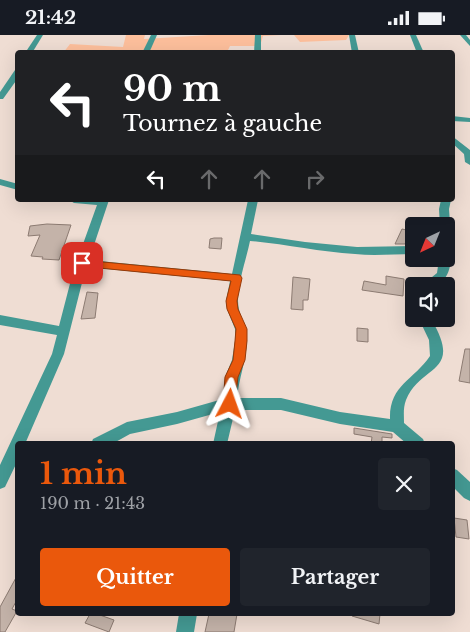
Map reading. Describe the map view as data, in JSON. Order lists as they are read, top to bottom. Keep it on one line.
{"north":"bottom left","page":{"status":"21:42","turn":["90 m","Tournez à gauche"],"heading":["1 min","190 m · 21:43"],"buttons":["Quitter","Partager"]}}
